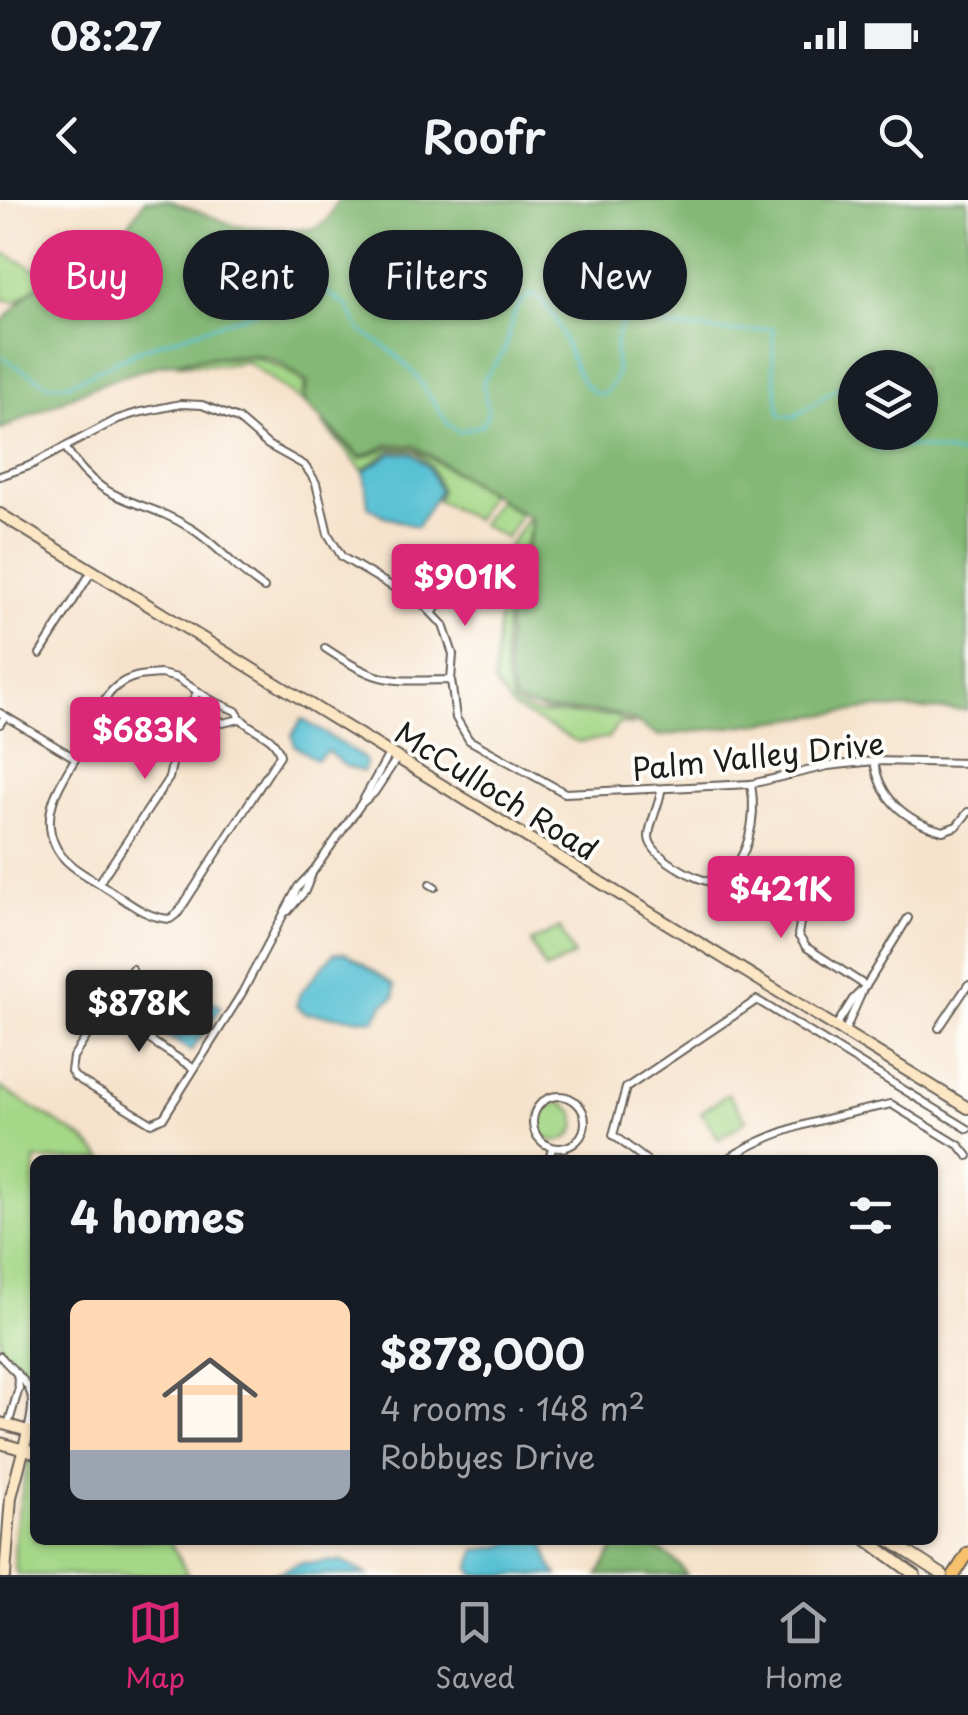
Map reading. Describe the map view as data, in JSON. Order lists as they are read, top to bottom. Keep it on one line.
{"streets":{"street":["Palm Valley Drive","McCulloch Road"]},"page":{"status":"08:27","header":"Roofr","chip":["Buy","Rent","Filters","New"],"price":["$901K","$683K","$421K","$878K"],"heading":"4 homes","list":[{"name":"$878,000","note":"4 rooms · 148 m² · Robbyes Drive"}],"tabs":["Map","Saved","Home"]}}
